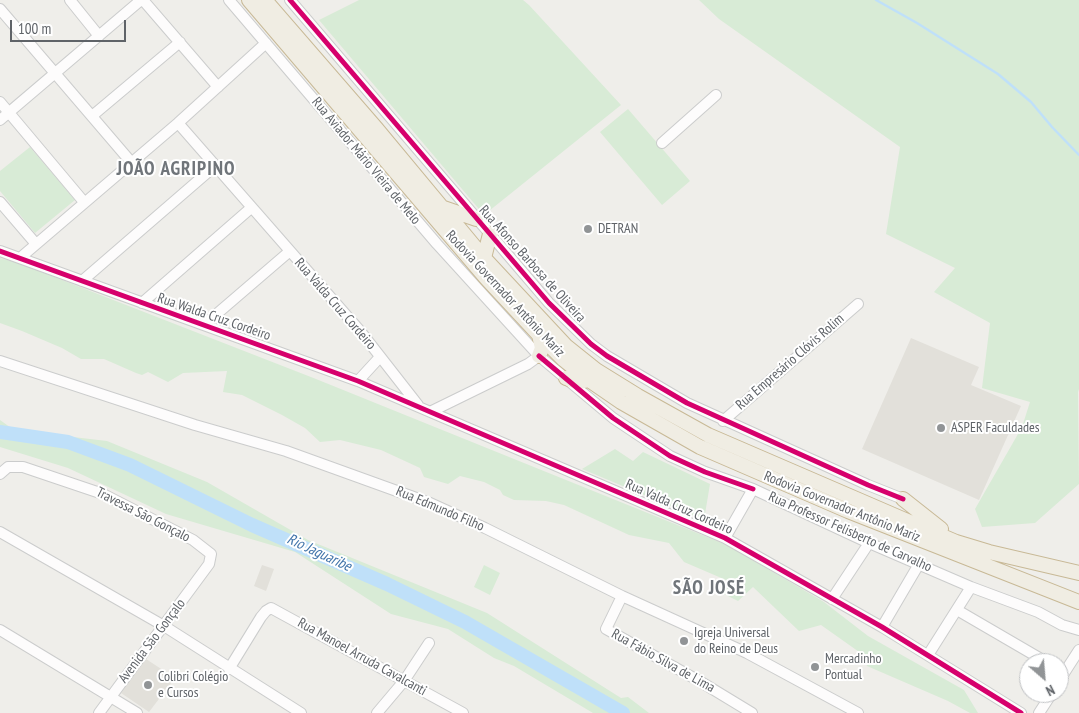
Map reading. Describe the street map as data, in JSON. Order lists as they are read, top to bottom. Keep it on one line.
{"streets":{"highway":["Rodovia Governador Antônio Mariz"],"street":["Rua Aviador Mário Vieira de Melo","Rua Afonso Barbosa de Oliveira","Rua Valda Cruz Cordeiro","Rua Walda Cruz Cordeiro","Rua Empresário Clóvis Rolim","Rua Edmundo Filho","Travessa São Gonçalo","Rua Professor Felisberto de Carvalho","Avenida São Gonçalo","Rua Manoel Arruda Cavalcanti","Rua Fábio Silva de Lima"]},"crossings":[["Rua Aviador Mário Vieira de Melo","Rua Professor Felisberto de Carvalho"],["Rua Afonso Barbosa de Oliveira","Rua Empresário Clóvis Rolim"],["Rua Valda Cruz Cordeiro","Rua Walda Cruz Cordeiro"],["Rua Valda Cruz Cordeiro","Rua Professor Felisberto de Carvalho"],["Rua Edmundo Filho","Rua Fábio Silva de Lima"],["Travessa São Gonçalo","Avenida São Gonçalo"]],"districts":["JOÃO AGRIPINO","SÃO JOSÉ"],"water":["Rio Jaguaribe"],"places":["DETRAN","ASPER Faculdades","Igreja Universal do Reino de Deus","Mercadinho Pontual","Colibri Colégio e Cursos"],"scale_bar":"100 m","north":"bottom right"}
